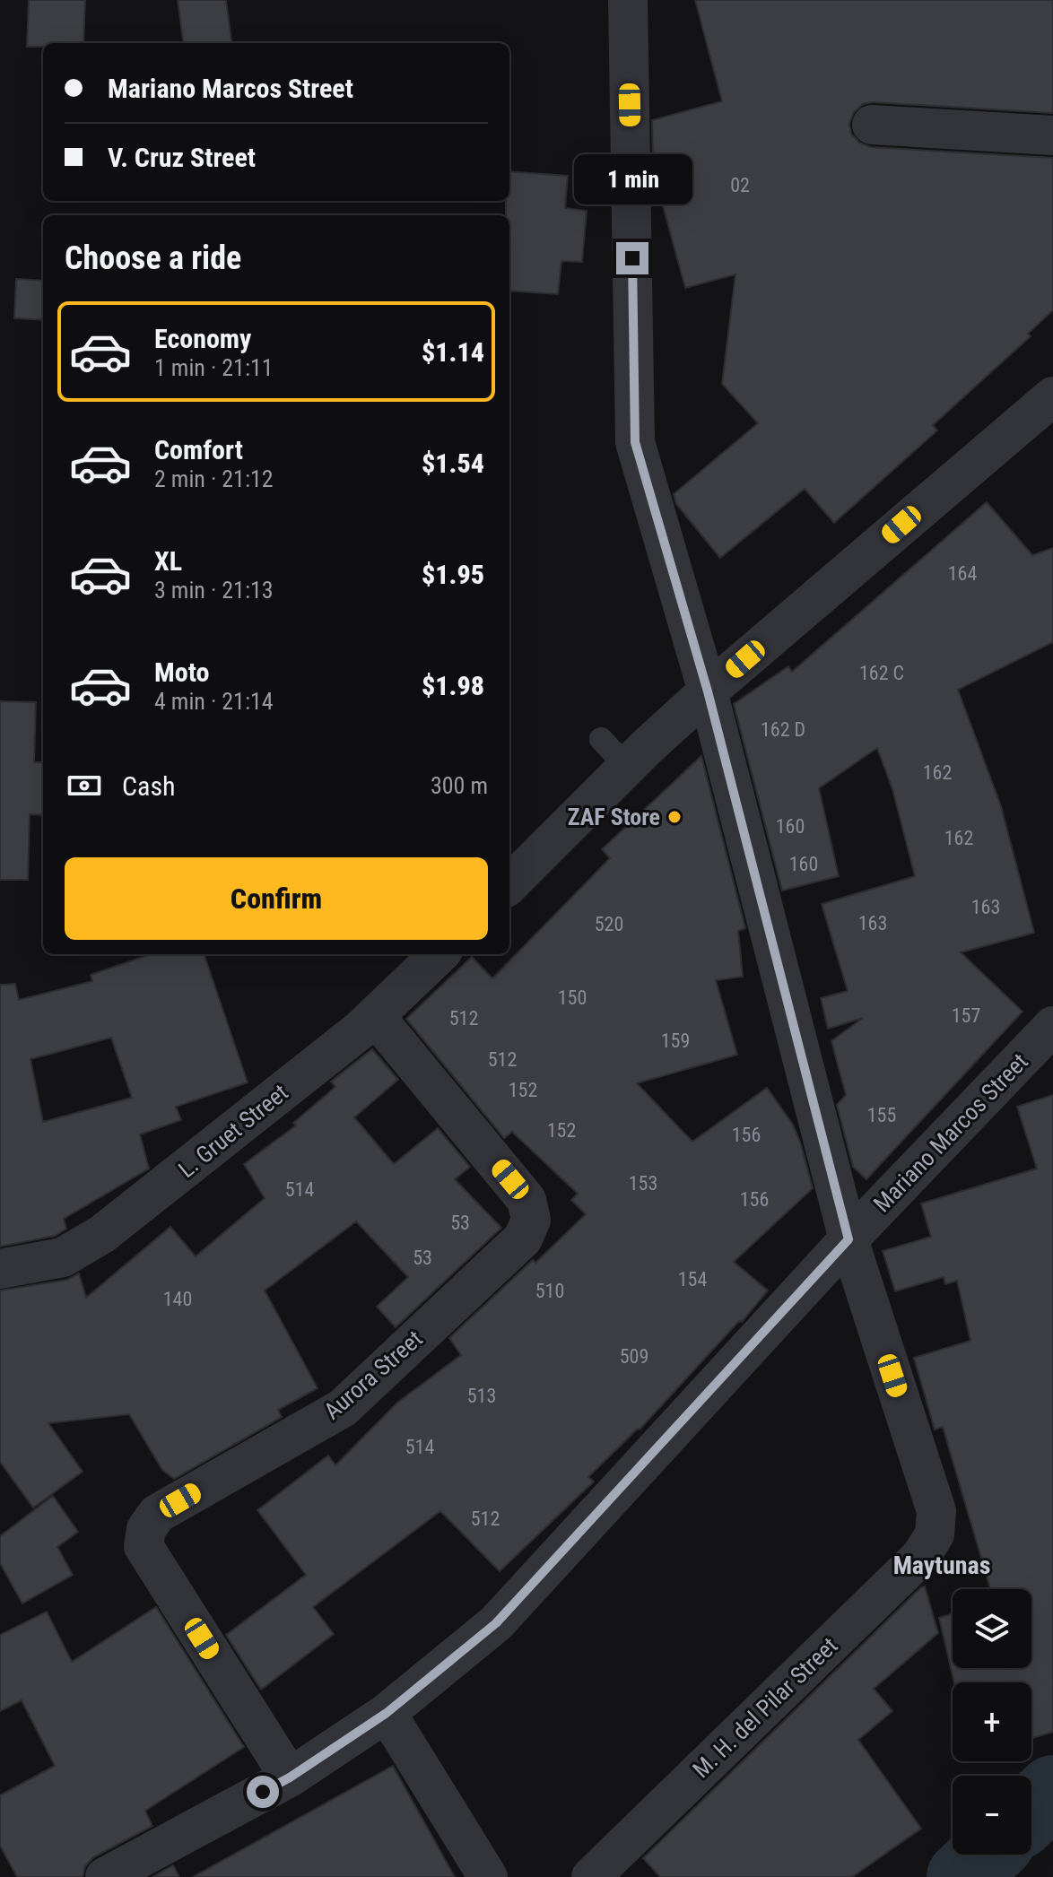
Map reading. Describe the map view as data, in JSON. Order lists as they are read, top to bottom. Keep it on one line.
{"streets":{"street":["L. Gruet Street","Mariano Marcos Street","Aurora Street","M. H. del Pilar Street"]},"crossings":[["L. Gruet Street","Aurora Street"],["Mariano Marcos Street","Aurora Street"],["Mariano Marcos Street","M. H. del Pilar Street"]],"districts":["Maytunas"],"places":["ZAF Store"],"house_numbers":["02","164","162 C","162 D","162","160","162","160","163","163","520","150","157","512","159","512","152","155","152","156","153","514","156","53","53","154","510","140","509","513","514","512"],"page":{"banner":["Mariano Marcos Street","V. Cruz Street"],"bubble":"1 min","heading":"Choose a ride","list":[{"name":"Economy","note":"1 min · 21:11","value":"$1.14"},{"name":"Comfort","note":"2 min · 21:12","value":"$1.54"},{"name":"XL","note":"3 min · 21:13","value":"$1.95"},{"name":"Moto","note":"4 min · 21:14","value":"$1.98"}],"pay":["Cash","300 m"],"buttons":"Confirm","map_buttons":["+","−"]}}
